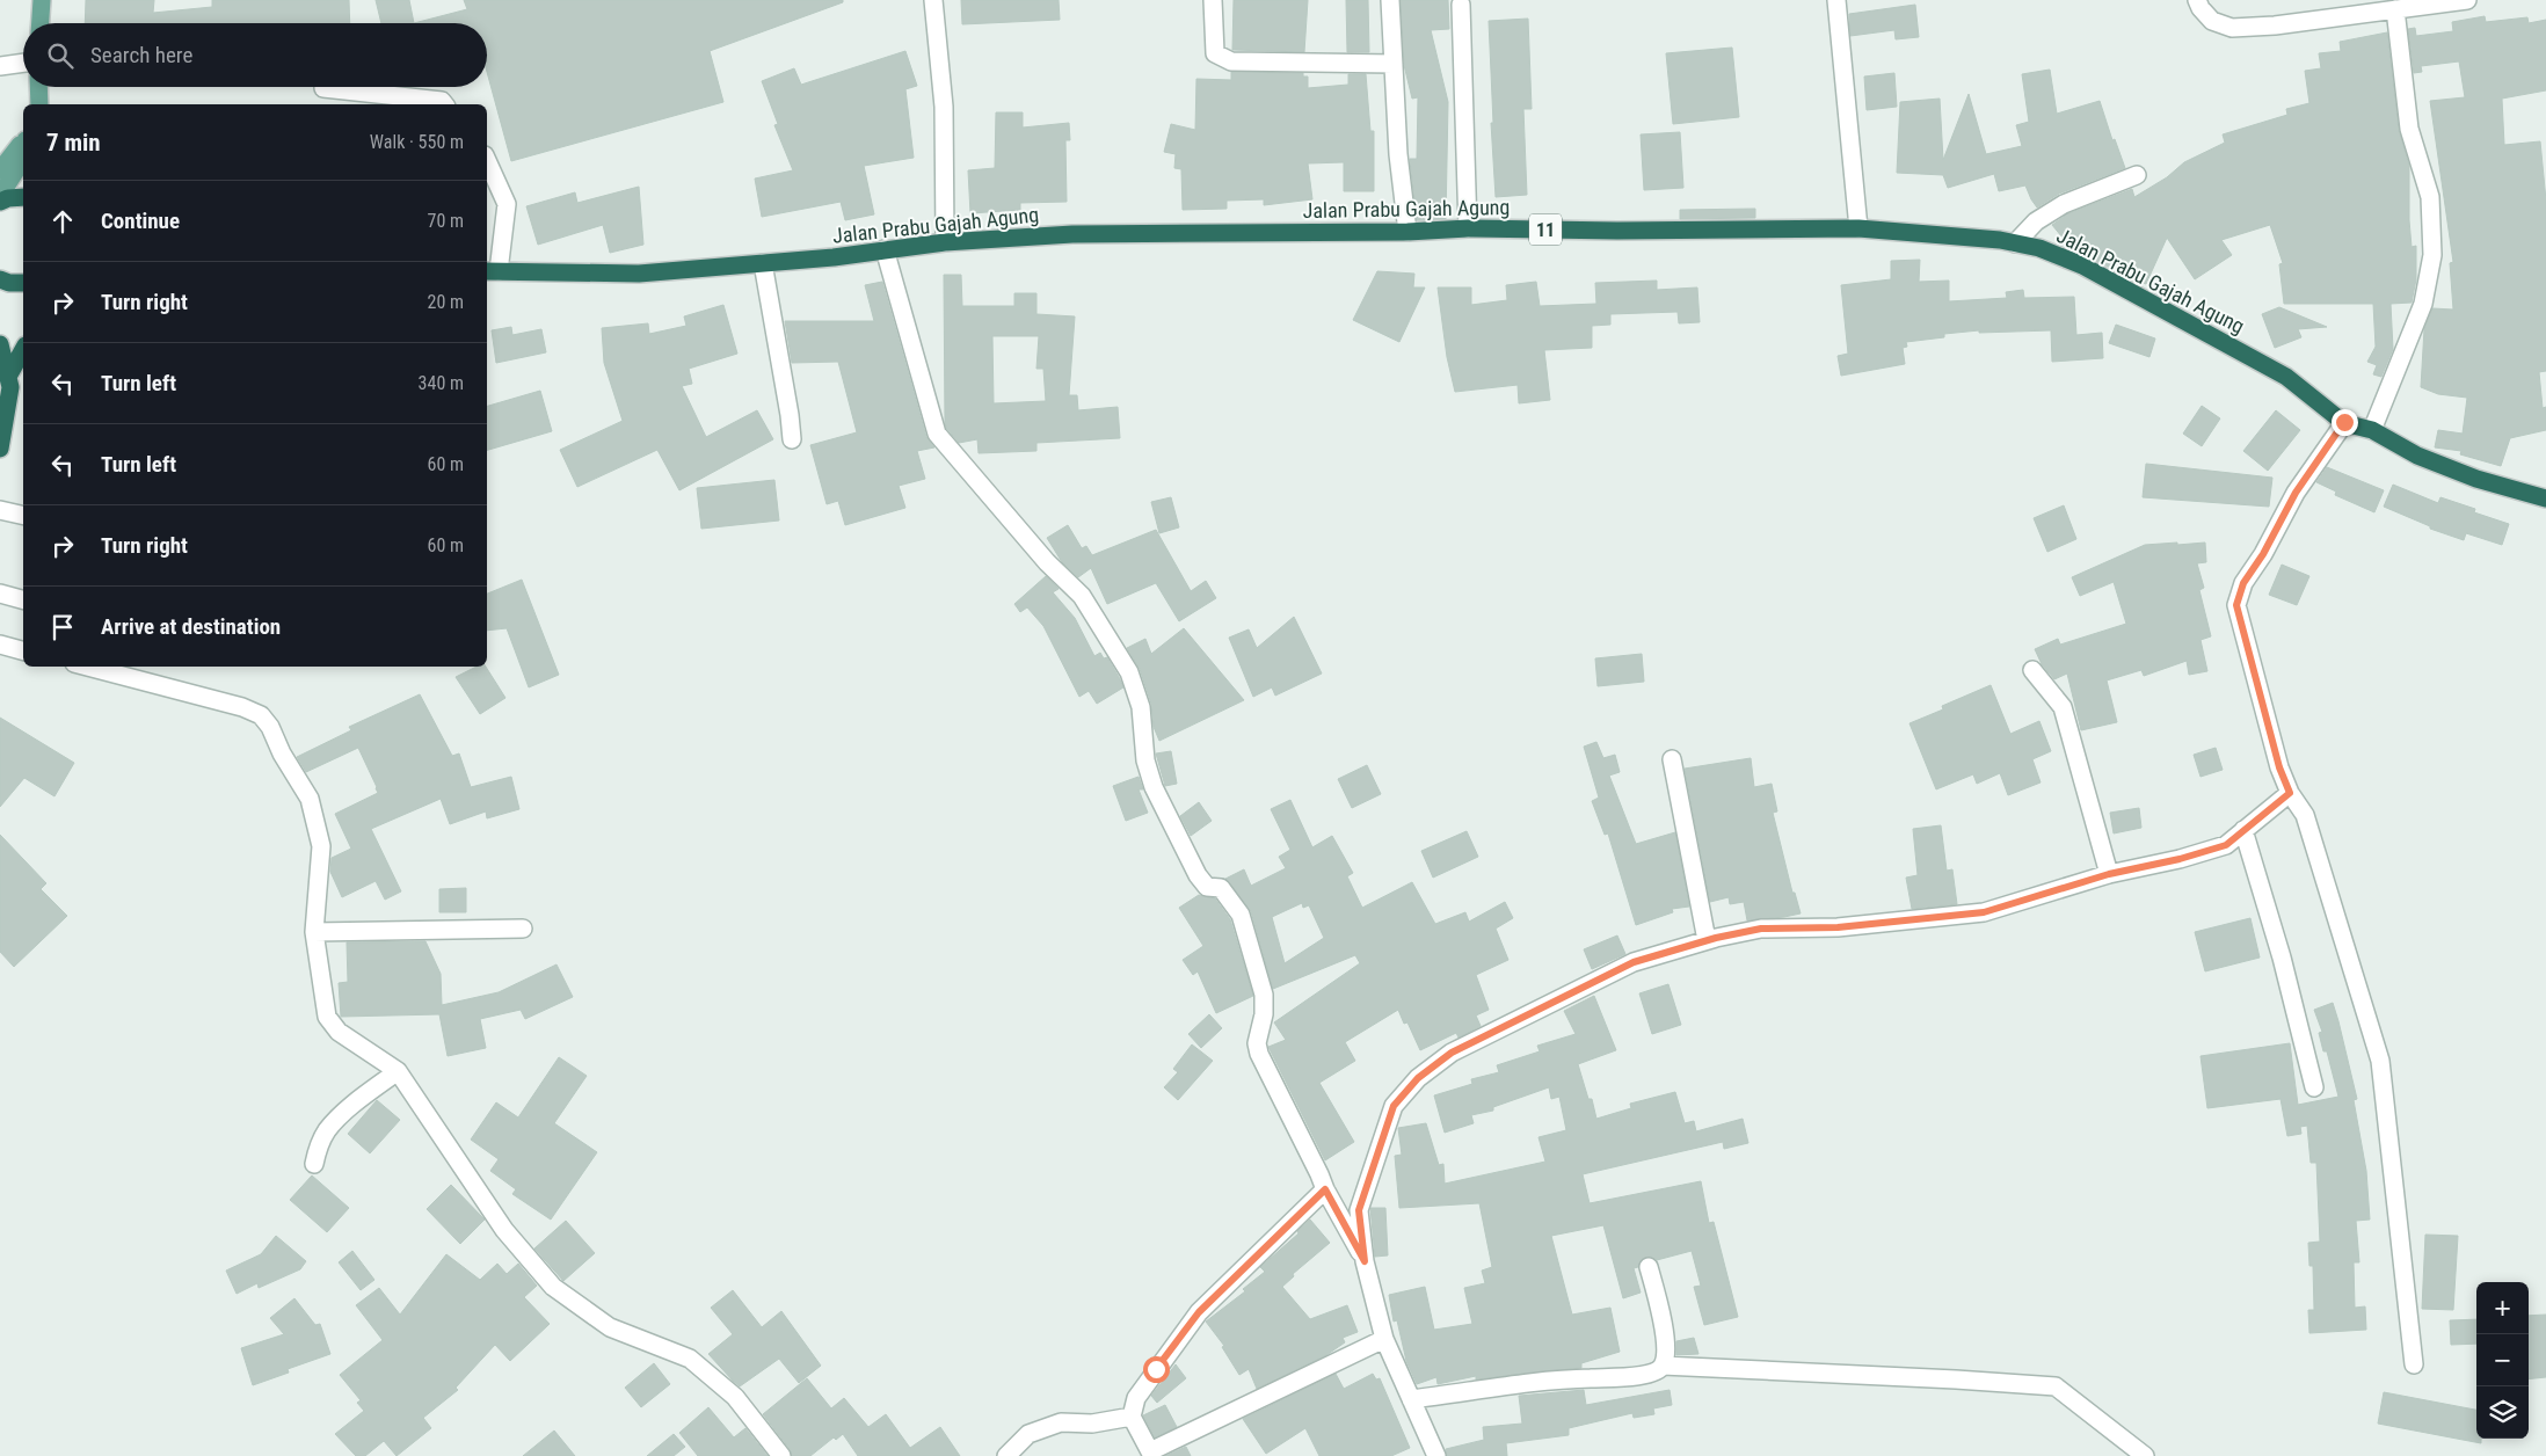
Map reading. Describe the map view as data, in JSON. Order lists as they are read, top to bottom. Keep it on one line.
{"streets":{"highway":["Jalan Prabu Gajah Agung","11"]},"page":{"search":"Search here","heading":["7 min","Walk · 550 m"],"list":[["Continue","70 m"],["Turn right","20 m"],["Turn left","340 m"],["Turn left","60 m"],["Turn right","60 m"],"Arrive at destination"],"map_buttons":["+","−"]}}
